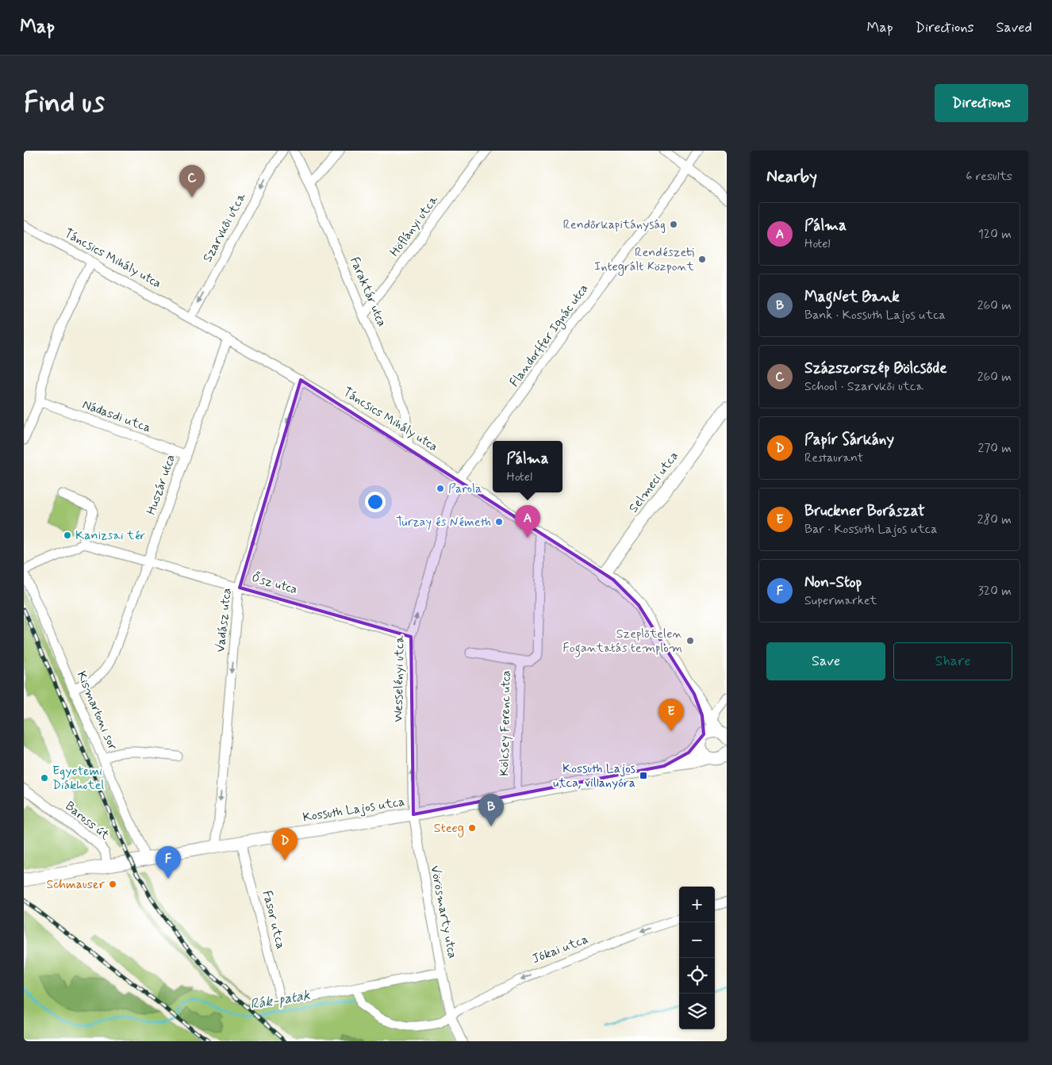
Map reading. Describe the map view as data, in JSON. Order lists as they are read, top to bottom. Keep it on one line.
{"streets":{"street":["Höflányi utca","Szarvkői utca","Táncsics Mihály utca","Faraktár utca","Flandorffer Ignác utca","Nádasdi utca","Selmeci utca","Huszár utca","Ősz utca","Vadász utca","Wesselényi utca","Kismartoni sor","Kölcsey Ferenc utca","Kossuth Lajos utca","Baross út","Vörösmarty utca","Fasor utca","Jókai utca"]},"crossings":[["Höflányi utca","Faraktár utca"],["Szarvkői utca","Táncsics Mihály utca"],["Táncsics Mihály utca","Faraktár utca"],["Táncsics Mihály utca","Flandorffer Ignác utca"],["Táncsics Mihály utca","Selmeci utca"],["Táncsics Mihály utca","Huszár utca"],["Táncsics Mihály utca","Vadász utca"],["Táncsics Mihály utca","Wesselényi utca"],["Táncsics Mihály utca","Kölcsey Ferenc utca"],["Táncsics Mihály utca","Kossuth Lajos utca"],["Flandorffer Ignác utca","Wesselényi utca"],["Nádasdi utca","Huszár utca"],["Huszár utca","Ősz utca"],["Huszár utca","Kismartoni sor"],["Ősz utca","Vadász utca"],["Ősz utca","Wesselényi utca"],["Vadász utca","Kossuth Lajos utca"],["Wesselényi utca","Kossuth Lajos utca"],["Wesselényi utca","Vörösmarty utca"],["Kismartoni sor","Kossuth Lajos utca"],["Kossuth Lajos utca","Baross út"],["Kossuth Lajos utca","Vörösmarty utca"],["Kossuth Lajos utca","Fasor utca"],["Vörösmarty utca","Jókai utca"],["Fasor utca","Jókai utca"]],"one_way":["Szarvkői utca","Vadász utca","Wesselényi utca","Jókai utca"],"water":["Rák-patak"],"places":{"other":["Rendőrkapitányság","Rendészeti Integrált Központ","Parola","Turzay és Németh","Kanizsai tér","Szeplőtelen Fogantatás templom","Egyetemi Diákhotel","Steeg","Schmauser"],"transit":["Kossuth Lajos utca, villanyóra"]},"page":{"header":"Map","nav":["Map","Directions","Saved"],"buttons":["Directions",["Save","Share"]],"title":"Find us","heading":["Nearby","6 results"],"pins":["C","A","E","B","D","F"],"list":[{"mark":"A","name":"Pálma","note":"Hotel","value":"120 m"},{"mark":"B","name":"MagNet Bank","note":"Bank · Kossuth Lajos utca","value":"260 m"},{"mark":"C","name":"Százszorszép Bölcsőde","note":"School · Szarvkői utca","value":"260 m"},{"mark":"D","name":"Papír Sárkány","note":"Restaurant","value":"270 m"},{"mark":"E","name":"Bruckner Borászat","note":"Bar · Kossuth Lajos utca","value":"280 m"},{"mark":"F","name":"Non-Stop","note":"Supermarket","value":"320 m"}],"popup":["Pálma","Hotel"],"map_buttons":["+","−"]}}
